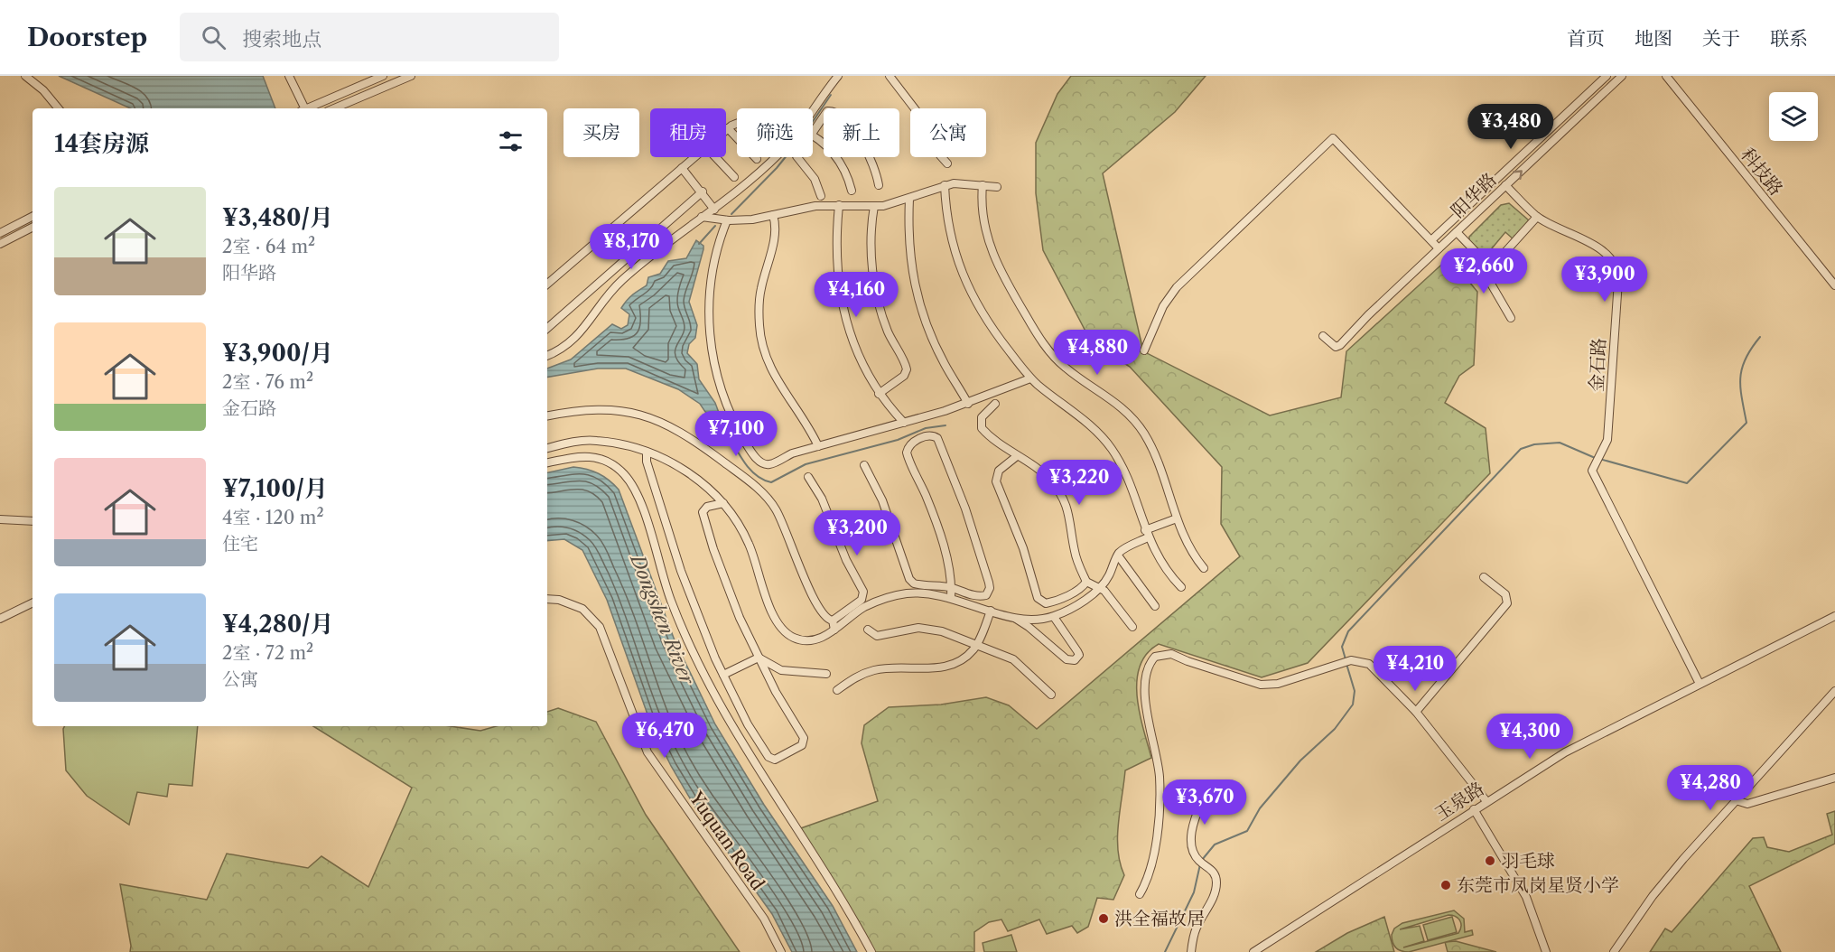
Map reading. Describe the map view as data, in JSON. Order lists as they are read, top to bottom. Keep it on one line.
{"streets":{"street":["科技路","阳华路","金石路","玉泉路","Yuquan Road"]},"crossings":[["阳华路","金石路"],["金石路","玉泉路"]],"water":["Dongshen River"],"places":["羽毛球","东莞市凤岗星贤小学","洪全福故居"],"page":{"header":"Doorstep","search":"搜索地点","nav":["首页","地图","关于","联系"],"price":["¥3,480","¥8,170","¥2,660","¥3,900","¥4,160","¥4,880","¥7,100","¥3,220","¥3,200","¥4,210","¥6,470","¥4,300","¥4,280","¥3,670"],"chip":["买房","租房","筛选","新上","公寓"],"heading":"14套房源","list":[{"name":"¥3,480/月","note":"2室 · 64 m² · 阳华路"},{"name":"¥3,900/月","note":"2室 · 76 m² · 金石路"},{"name":"¥7,100/月","note":"4室 · 120 m² · 住宅"},{"name":"¥4,280/月","note":"2室 · 72 m² · 公寓"}]}}
